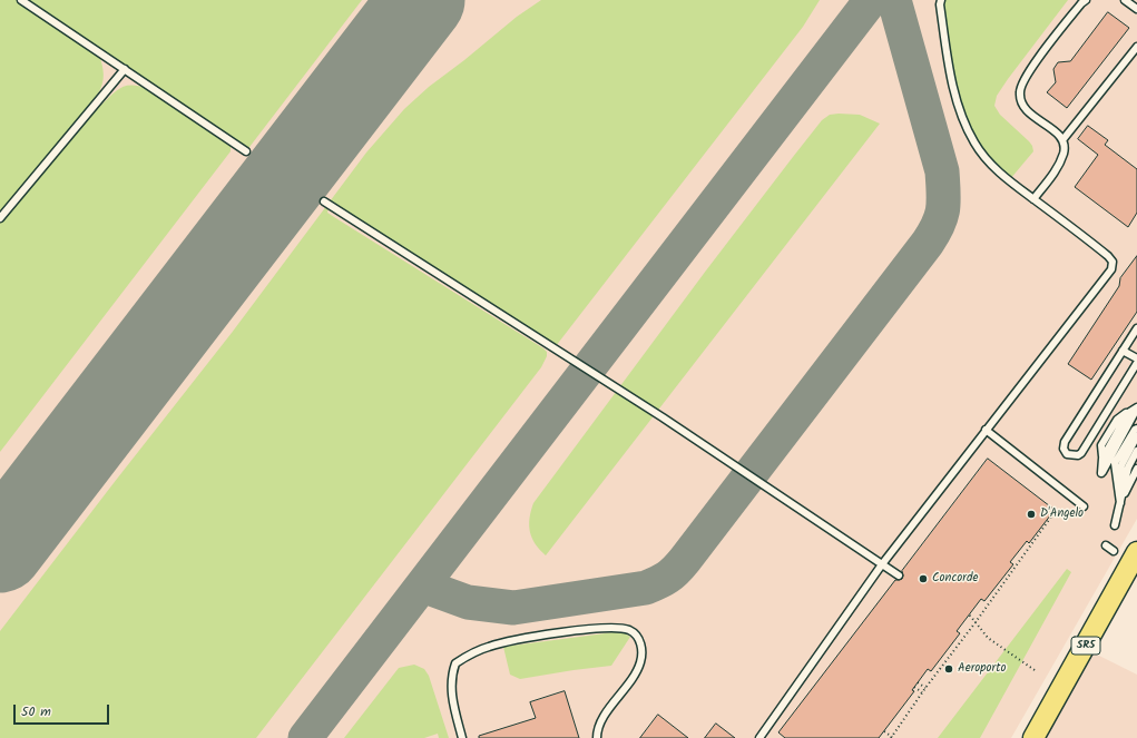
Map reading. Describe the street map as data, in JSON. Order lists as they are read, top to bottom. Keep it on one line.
{"streets":{"main road":["SR5"]},"places":["D'Angelo","Concorde","Aeroporto"],"scale_bar":"50 m"}
